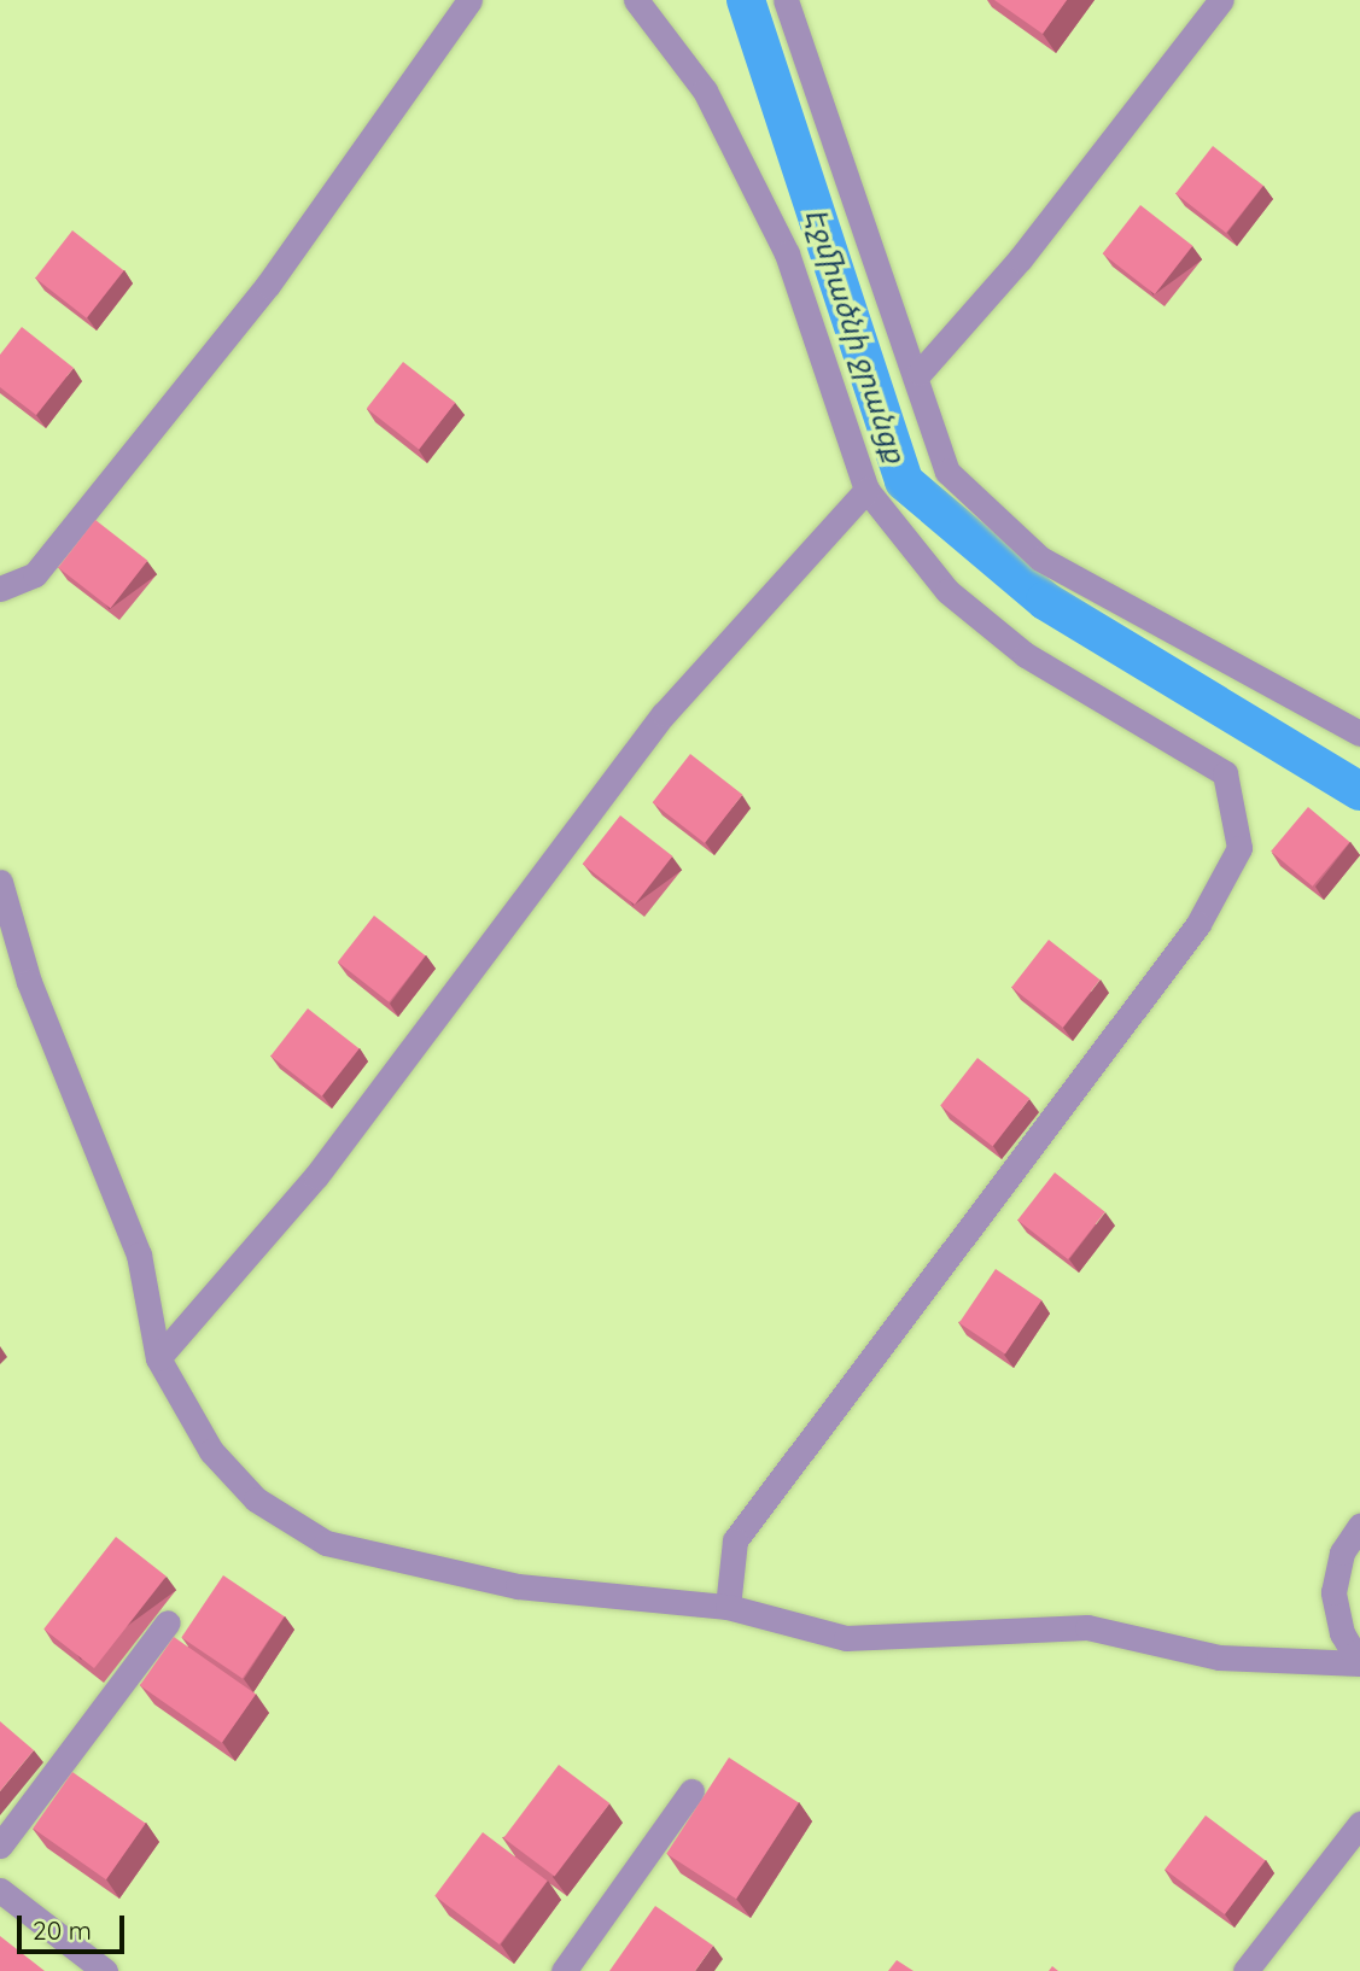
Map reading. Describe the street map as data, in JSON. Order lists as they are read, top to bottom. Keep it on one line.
{"water":["Էջմիածնի ջրանցք"],"scale_bar":"20 m"}
